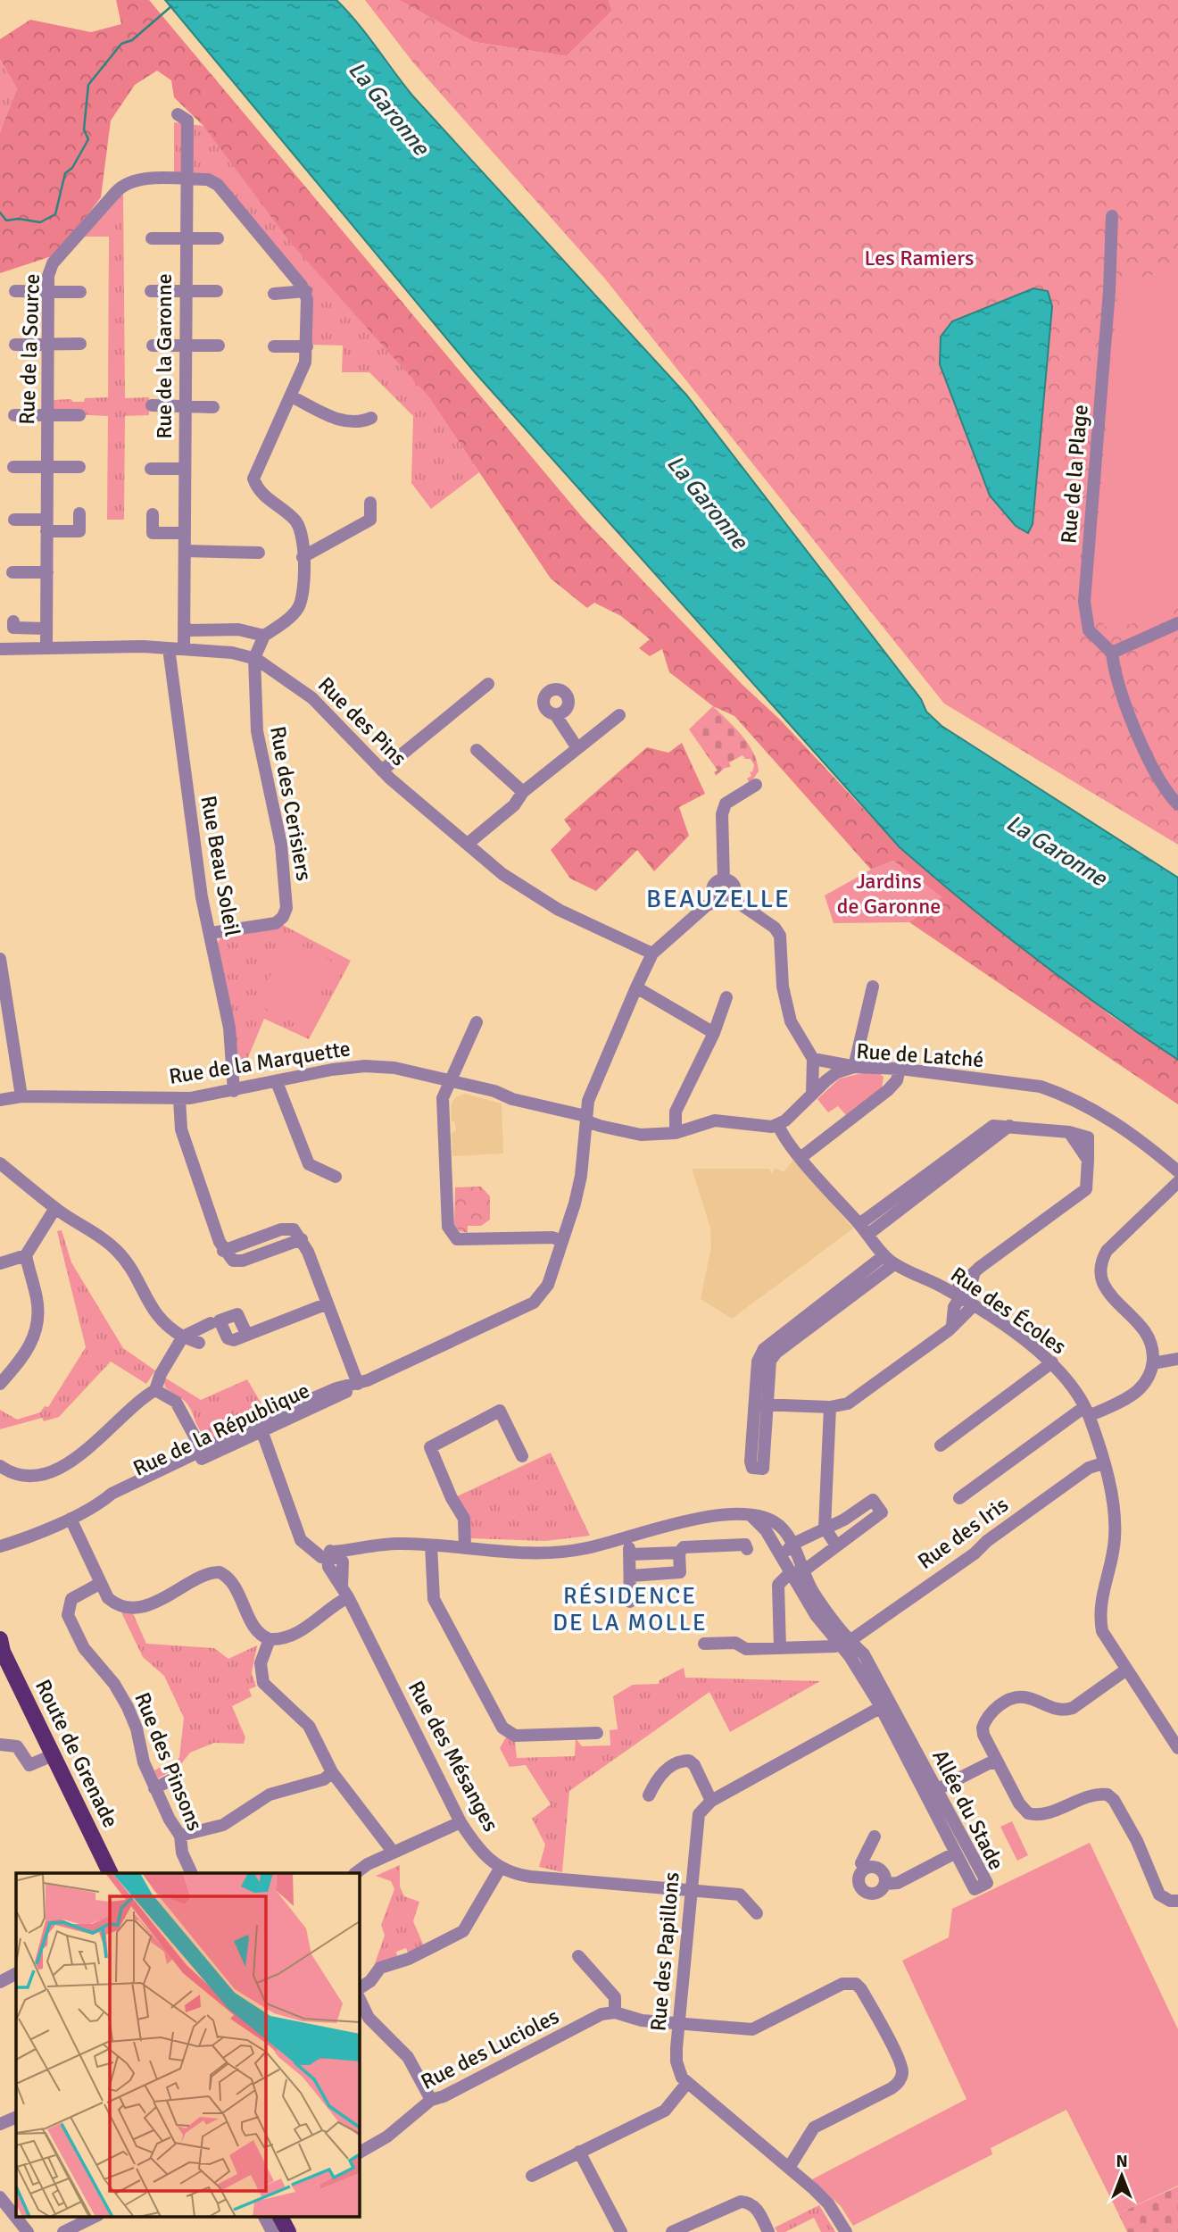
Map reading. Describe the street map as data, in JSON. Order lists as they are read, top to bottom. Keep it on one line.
{"streets":{"main road":["Route de Grenade"],"street":["Rue de la Source","Rue de la Garonne","Rue de la Plage","Rue des Pins","Rue des Cerisiers","Rue Beau Soleil","Rue de Latché","Rue de la Marquette","Rue des Écoles","Rue de la République","Rue des Iris","Rue des Mésanges","Rue des Pinsons","Allée du Stade","Rue des Papillons","Rue des Lucioles"]},"crossings":[["Rue de la Source","Rue de la Garonne"],["Rue de la Source","Rue des Pins"],["Rue de la Garonne","Rue des Pins"],["Rue des Pins","Rue des Cerisiers"],["Rue des Pins","Rue Beau Soleil"],["Rue des Pins","Rue de la République"],["Rue des Cerisiers","Rue Beau Soleil"],["Rue Beau Soleil","Rue de la Marquette"],["Rue de Latché","Rue des Écoles"],["Rue de la Marquette","Rue de la République"],["Rue des Écoles","Rue des Iris"],["Rue de la République","Rue des Mésanges"],["Rue des Iris","Allée du Stade"]],"districts":["BEAUZELLE","RÉSIDENCE DE LA MOLLE"],"water":["La Garonne"],"parks":["Les Ramiers","Jardins de Garonne"],"north":"top"}
